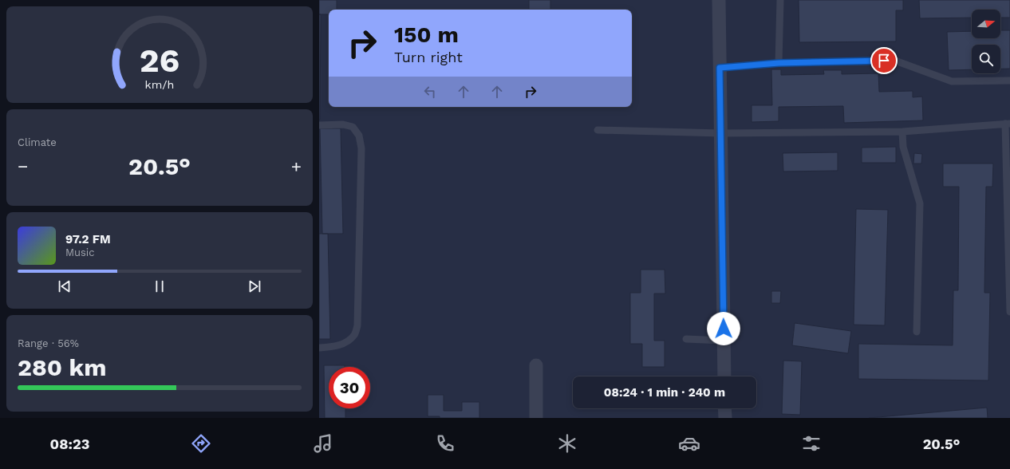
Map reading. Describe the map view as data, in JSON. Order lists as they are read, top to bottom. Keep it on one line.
{"north":"right","page":{"turn":["150 m","Turn right"],"tile":["Climate",["Range · 56%","280 km"]],"heat":["−","20.5°","+"],"song":["97.2 FM","Music"],"limit":"30","trip":"08:24 · 1 min · 240 m","tabs":["08:23","20.5°"],"gauge":["26","km/h"]}}
